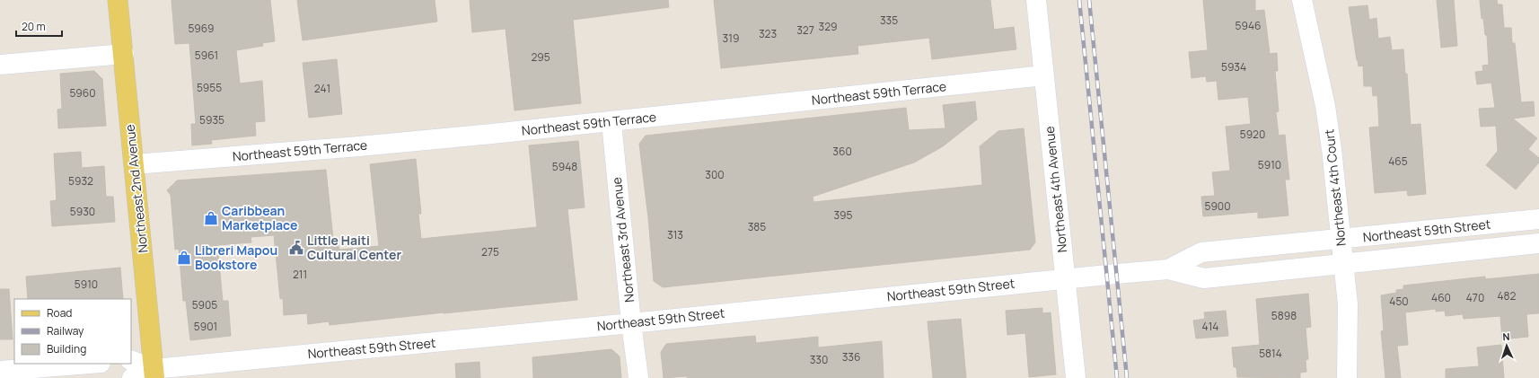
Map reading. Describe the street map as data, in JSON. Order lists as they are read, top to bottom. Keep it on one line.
{"streets":{"main road":["Northeast 2nd Avenue"],"street":["Northeast 59th Terrace","Northeast 4th Court","Northeast 4th Avenue","Northeast 59th Street","Northeast 3rd Avenue"]},"crossings":[["Northeast 59th Terrace","Northeast 2nd Avenue"],["Northeast 59th Terrace","Northeast 4th Avenue"],["Northeast 59th Terrace","Northeast 3rd Avenue"],["Northeast 4th Court","Northeast 59th Street"],["Northeast 2nd Avenue","Northeast 59th Street"],["Northeast 4th Avenue","Northeast 59th Street"],["Northeast 59th Street","Northeast 3rd Avenue"]],"places":{"shop":["Caribbean Marketplace","Libreri Mapou Bookstore"],"public building":["Little Haiti Cultural Center"]},"house_numbers":["335","5946","329","5969","327","323","319","5961","295","5934","5955","241","5960","5935","5920","360","465","5910","5948","300","5932","5900","5930","395","385","313","275","211","5910","482","460","470","450","5905","5898","5901","414","5814","336","330"],"legend":["Road","Railway","Building"],"scale_bar":"20 m","north":"top"}
